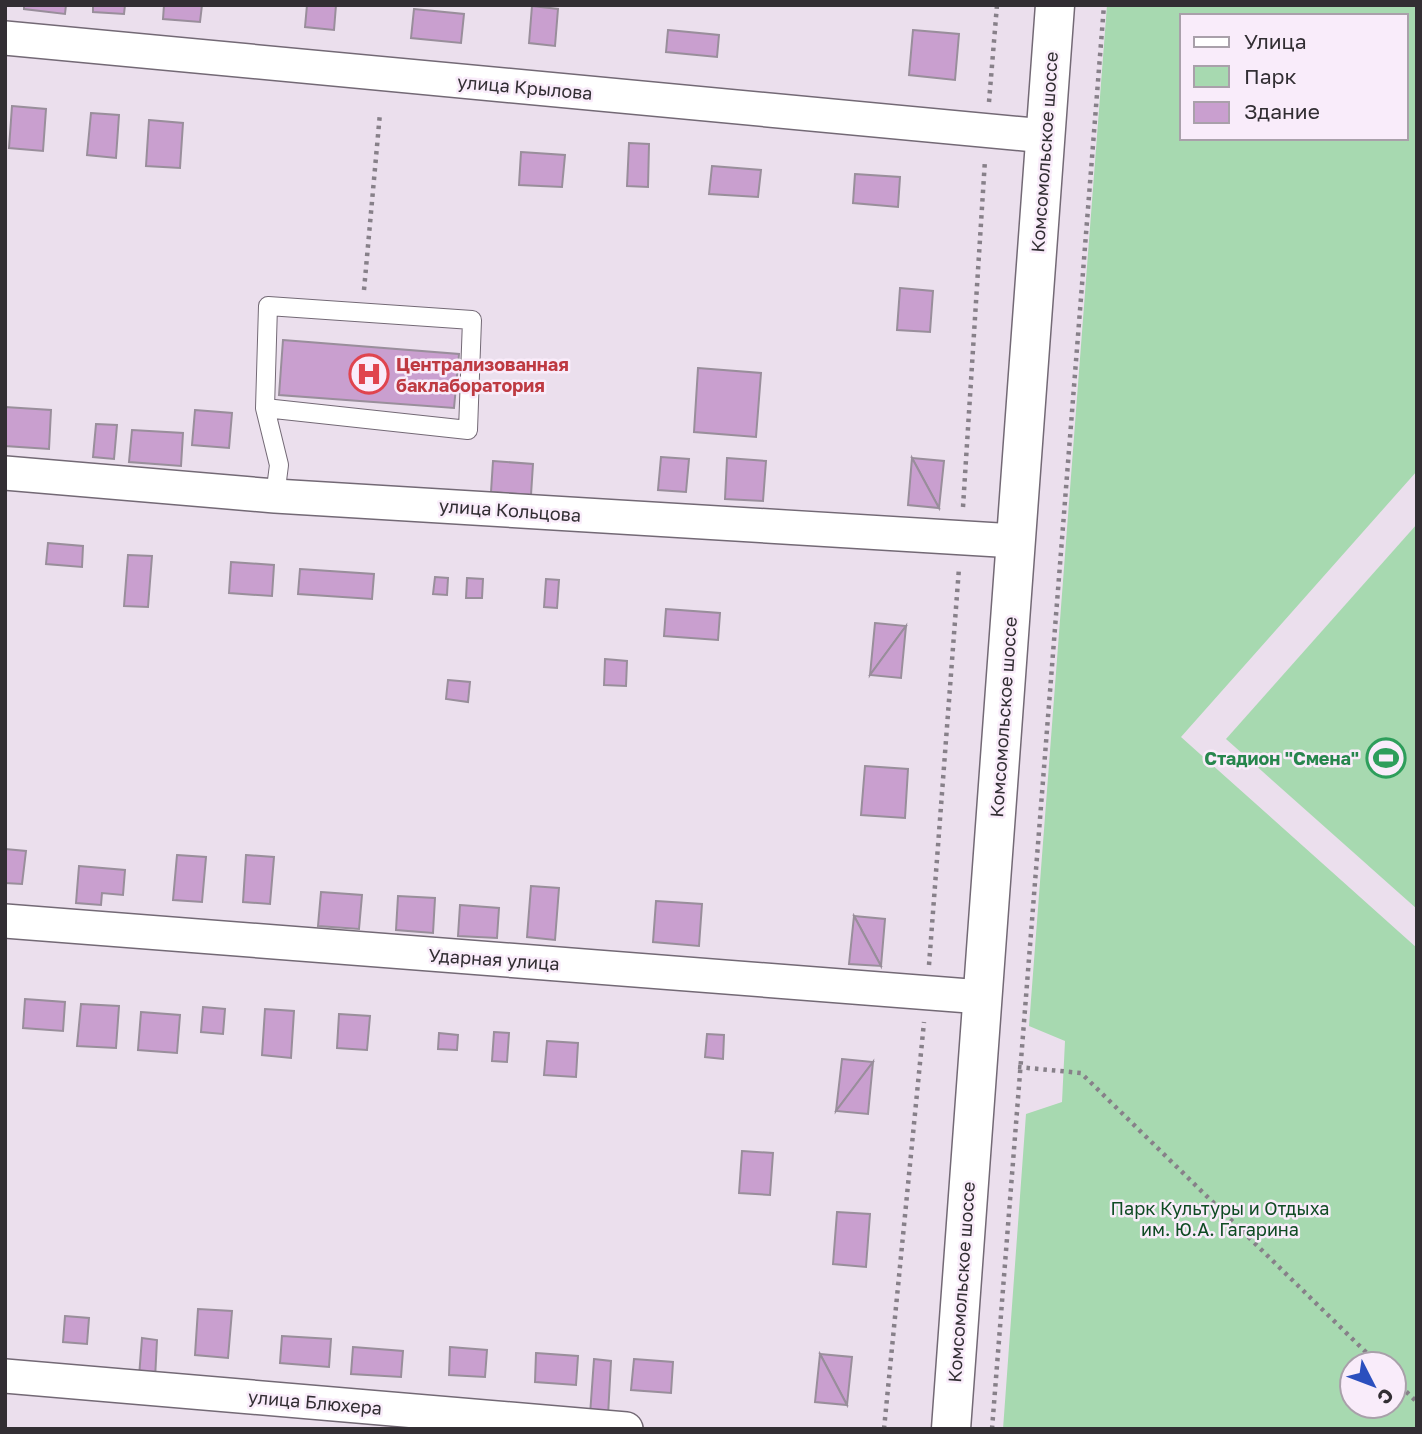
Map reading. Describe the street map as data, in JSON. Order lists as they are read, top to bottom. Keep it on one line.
{"streets":{"main road":["Комсомольское шоссе"],"street":["улица Крылова","улица Кольцова","Ударная улица","улица Блюхера"]},"crossings":[["улица Крылова","Комсомольское шоссе"],["Комсомольское шоссе","улица Кольцова"],["Комсомольское шоссе","Ударная улица"]],"parks":["Парк Культуры и Отдыха им. Ю.А. Гагарина"],"places":{"hospital":["Централизованная баклаборатория"],"sports":["Стадион \"Смена\""]},"legend":["Улица","Парк","Здание"],"north":"bottom right"}
